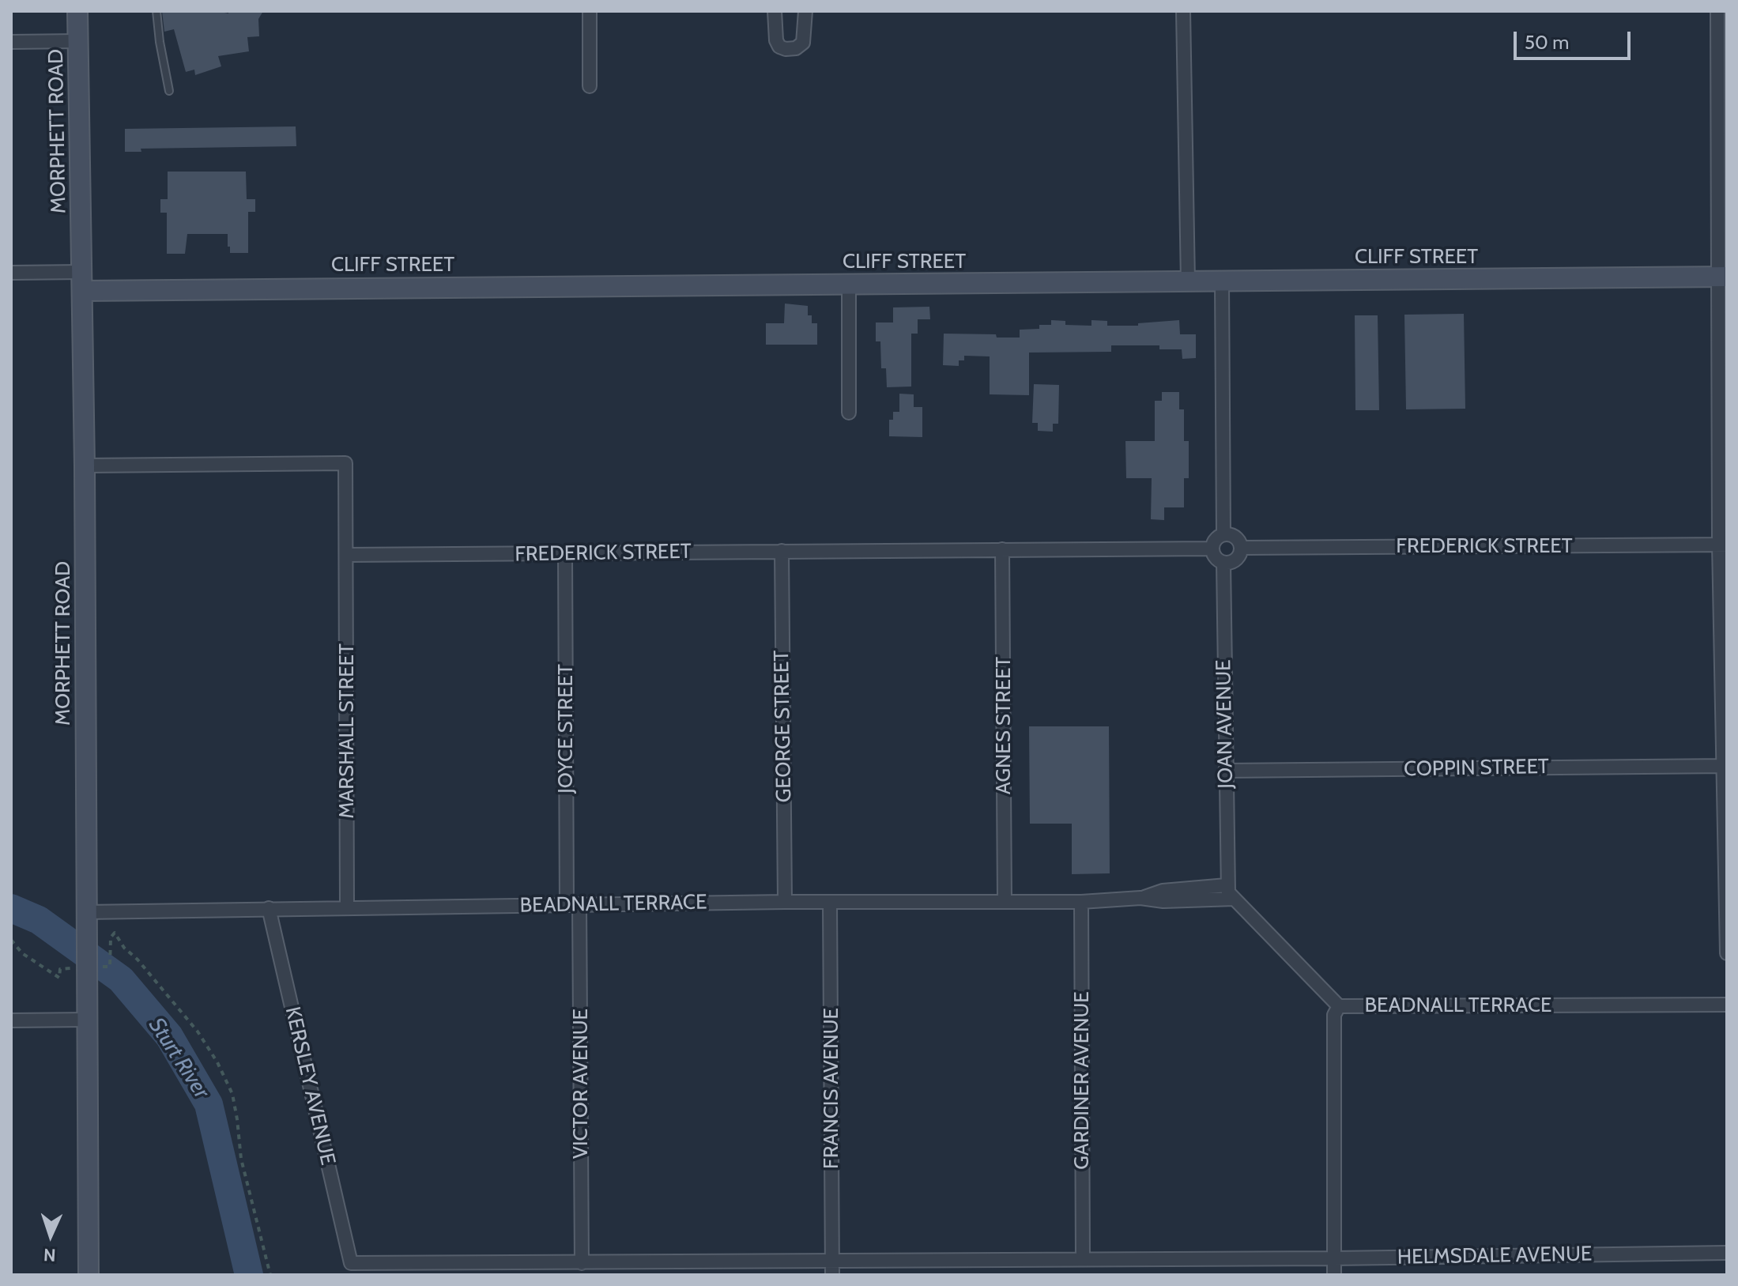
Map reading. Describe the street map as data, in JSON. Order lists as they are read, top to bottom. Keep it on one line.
{"streets":{"street":["MORPHETT ROAD","CLIFF STREET","FREDERICK STREET","JOAN AVENUE","AGNES STREET","GEORGE STREET","JOYCE STREET","MARSHALL STREET","COPPIN STREET","BEADNALL TERRACE","GARDINER AVENUE","VICTOR AVENUE","KERSLEY AVENUE","FRANCIS AVENUE","HELMSDALE AVENUE"]},"crossings":[["MORPHETT ROAD","CLIFF STREET"],["MORPHETT ROAD","BEADNALL TERRACE"],["FREDERICK STREET","JOAN AVENUE"],["FREDERICK STREET","AGNES STREET"],["FREDERICK STREET","GEORGE STREET"],["FREDERICK STREET","JOYCE STREET"],["FREDERICK STREET","MARSHALL STREET"],["JOAN AVENUE","COPPIN STREET"],["JOAN AVENUE","BEADNALL TERRACE"],["AGNES STREET","BEADNALL TERRACE"],["GEORGE STREET","BEADNALL TERRACE"],["JOYCE STREET","BEADNALL TERRACE"],["JOYCE STREET","VICTOR AVENUE"],["MARSHALL STREET","BEADNALL TERRACE"],["BEADNALL TERRACE","GARDINER AVENUE"],["BEADNALL TERRACE","VICTOR AVENUE"],["BEADNALL TERRACE","KERSLEY AVENUE"],["BEADNALL TERRACE","FRANCIS AVENUE"],["GARDINER AVENUE","HELMSDALE AVENUE"],["VICTOR AVENUE","HELMSDALE AVENUE"],["KERSLEY AVENUE","HELMSDALE AVENUE"],["FRANCIS AVENUE","HELMSDALE AVENUE"]],"water":["Sturt River"],"scale_bar":"50 m","north":"bottom"}
